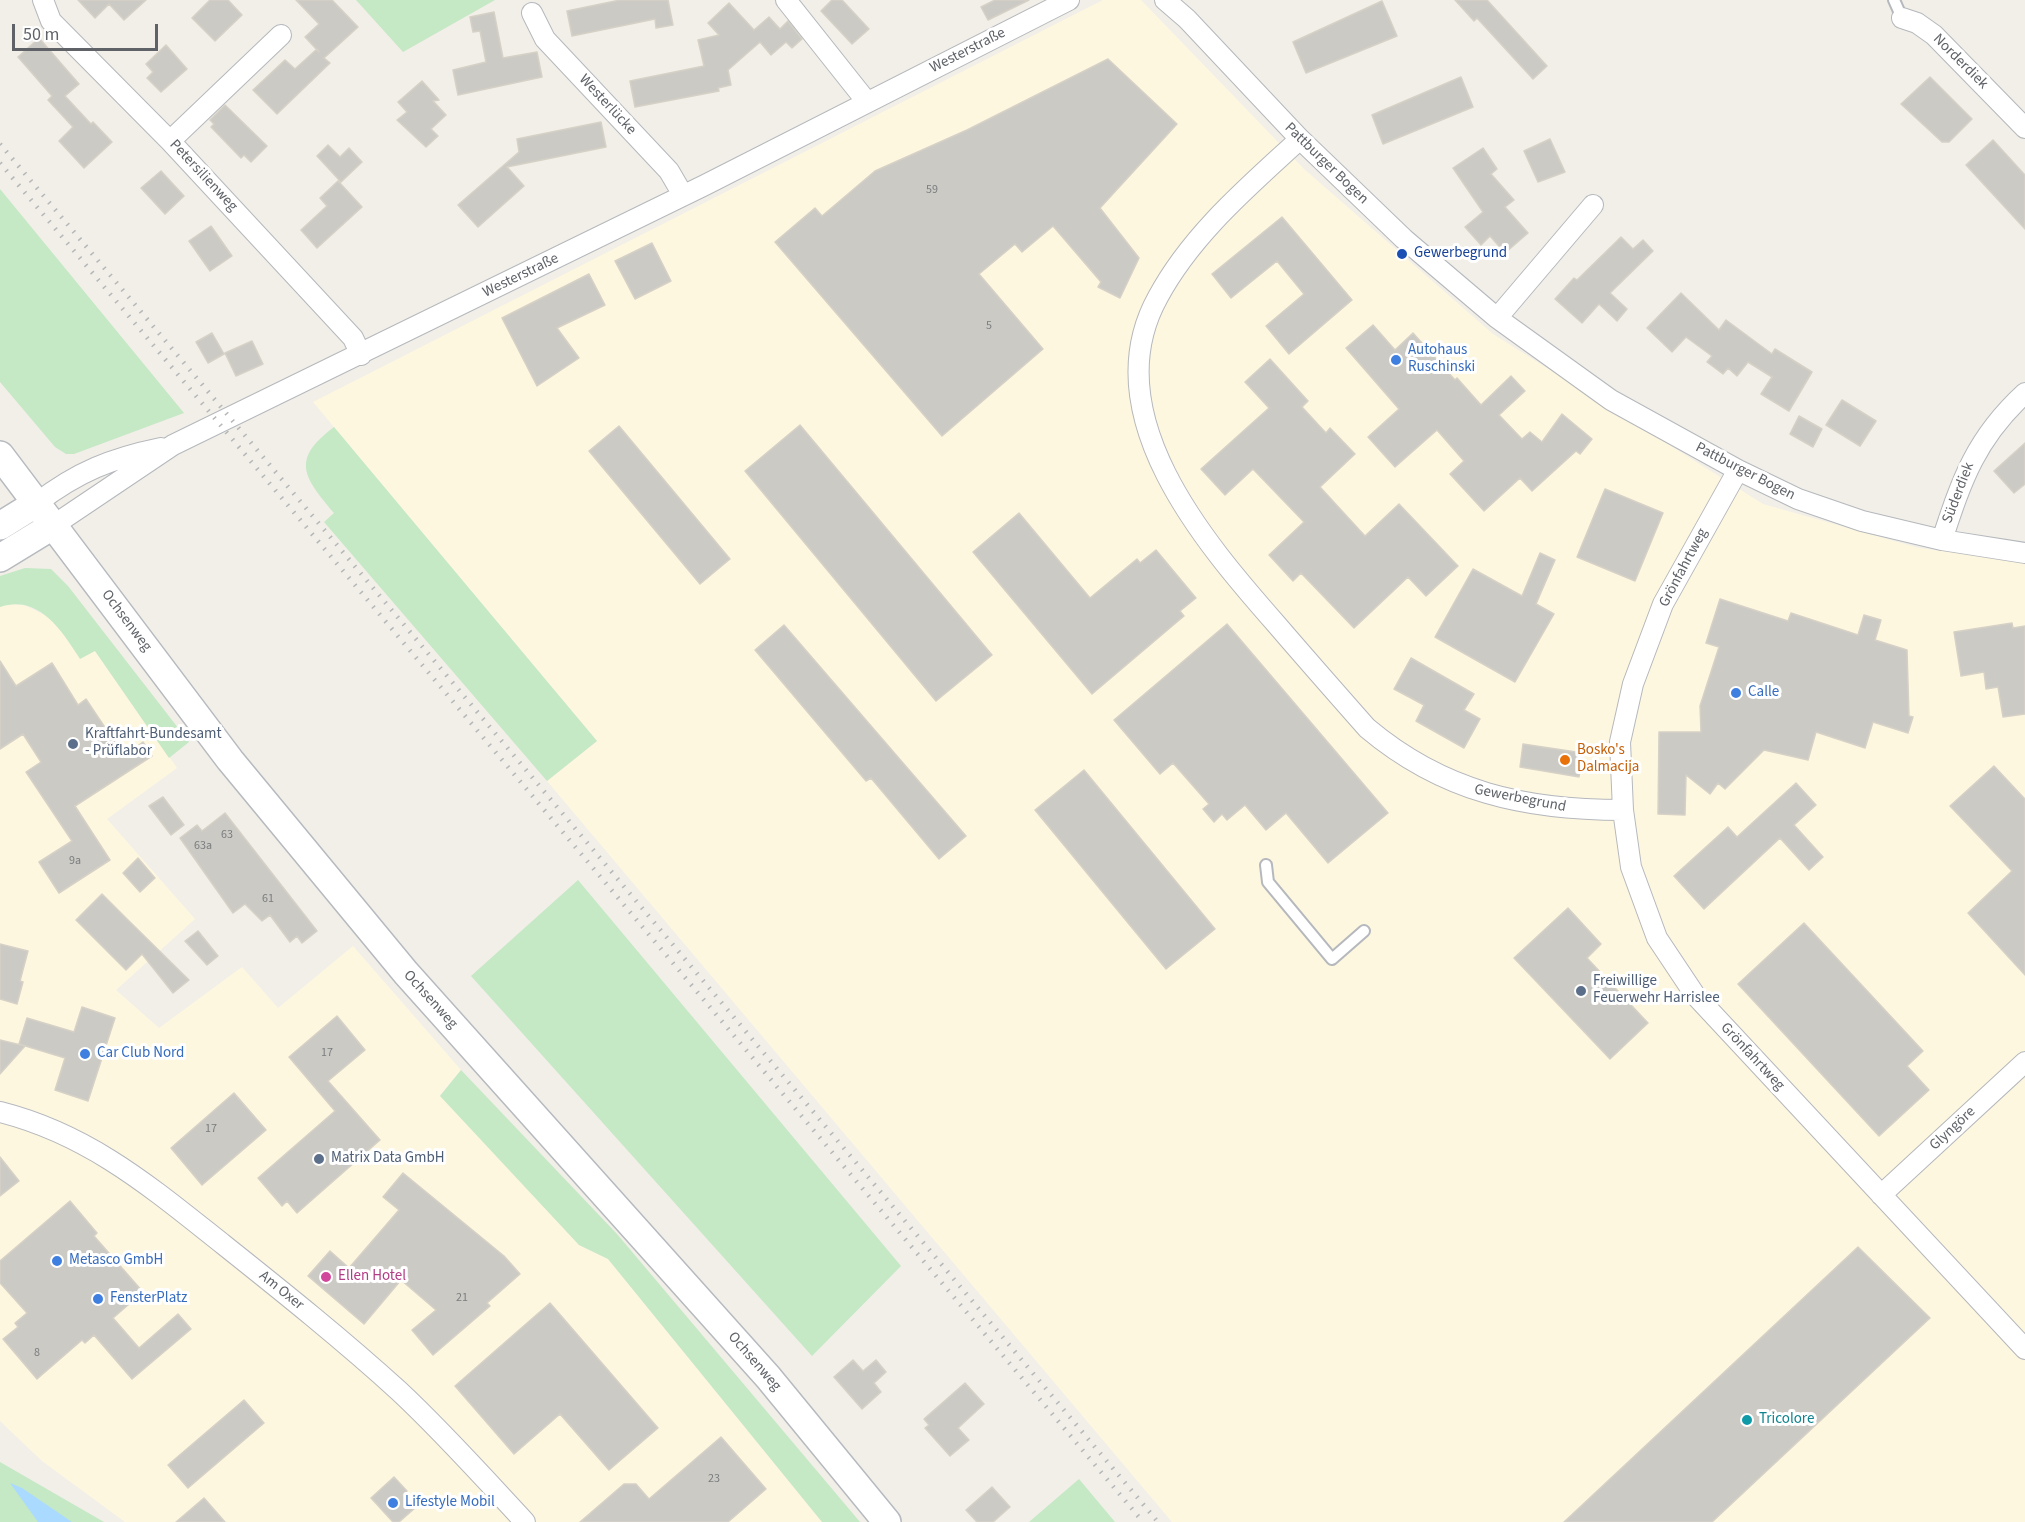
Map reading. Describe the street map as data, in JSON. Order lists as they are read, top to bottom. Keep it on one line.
{"streets":{"main road":["Ochsenweg"],"street":["Westerstraße","Norderdiek","Westerlücke","Pattburger Bogen","Petersilienweg","Süderdiek","Grönfahrtweg","Gewerbegrund","Glyngöre","Am Oxer"]},"crossings":[["Westerstraße","Westerlücke"],["Westerstraße","Petersilienweg"],["Westerstraße","Ochsenweg"],["Pattburger Bogen","Süderdiek"],["Pattburger Bogen","Grönfahrtweg"],["Pattburger Bogen","Gewerbegrund"],["Grönfahrtweg","Gewerbegrund"],["Grönfahrtweg","Glyngöre"]],"places":["Gewerbegrund","Autohaus Ruschinski","Calle","Kraftfahrt-Bundesamt - Prüflabor","Bosko's Dalmacija","Freiwillige Feuerwehr Harrislee","Car Club Nord","Matrix Data GmbH","Metasco GmbH","Ellen Hotel","FensterPlatz","Tricolore","Lifestyle Mobil"],"house_numbers":["59","5","63","63a","9a","61","17","17","21","8","23"],"scale_bar":"50 m"}
